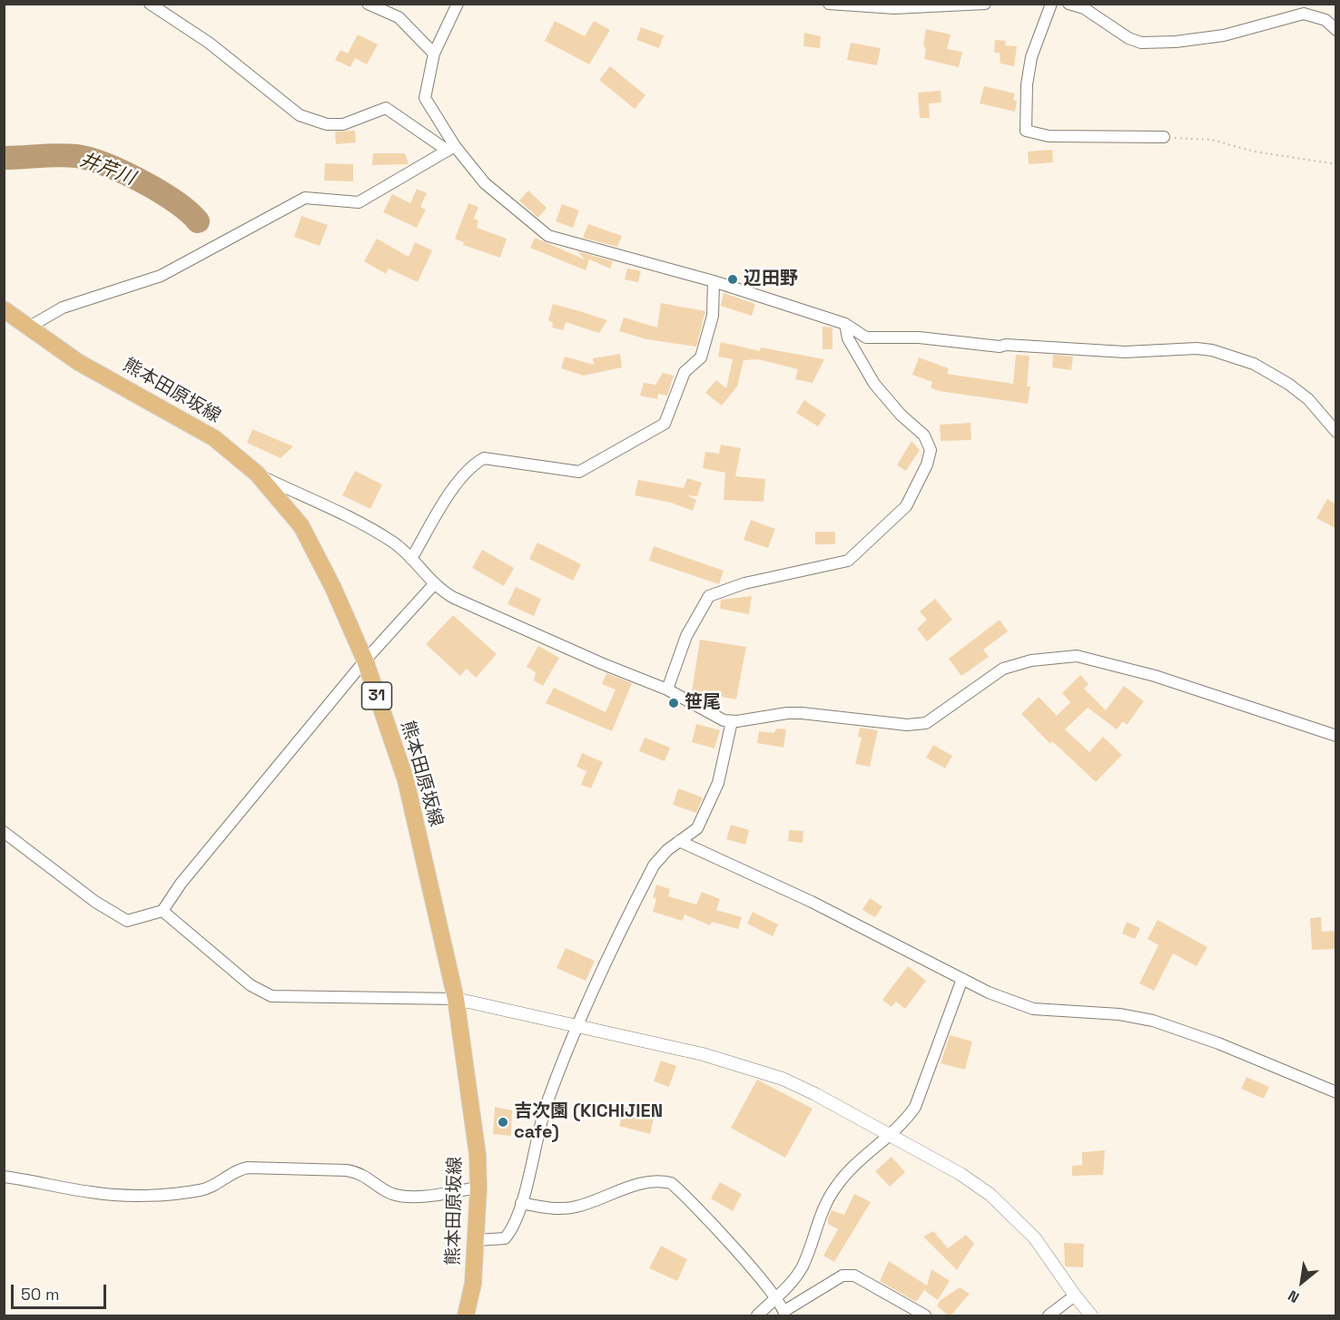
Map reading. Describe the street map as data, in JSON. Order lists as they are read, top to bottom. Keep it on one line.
{"streets":{"main road":["熊本田原坂線","31"]},"water":["井芹川"],"places":["辺田野","笹尾","吉次園 (KICHIJIEN cafe)"],"scale_bar":"50 m","north":"bottom left"}
